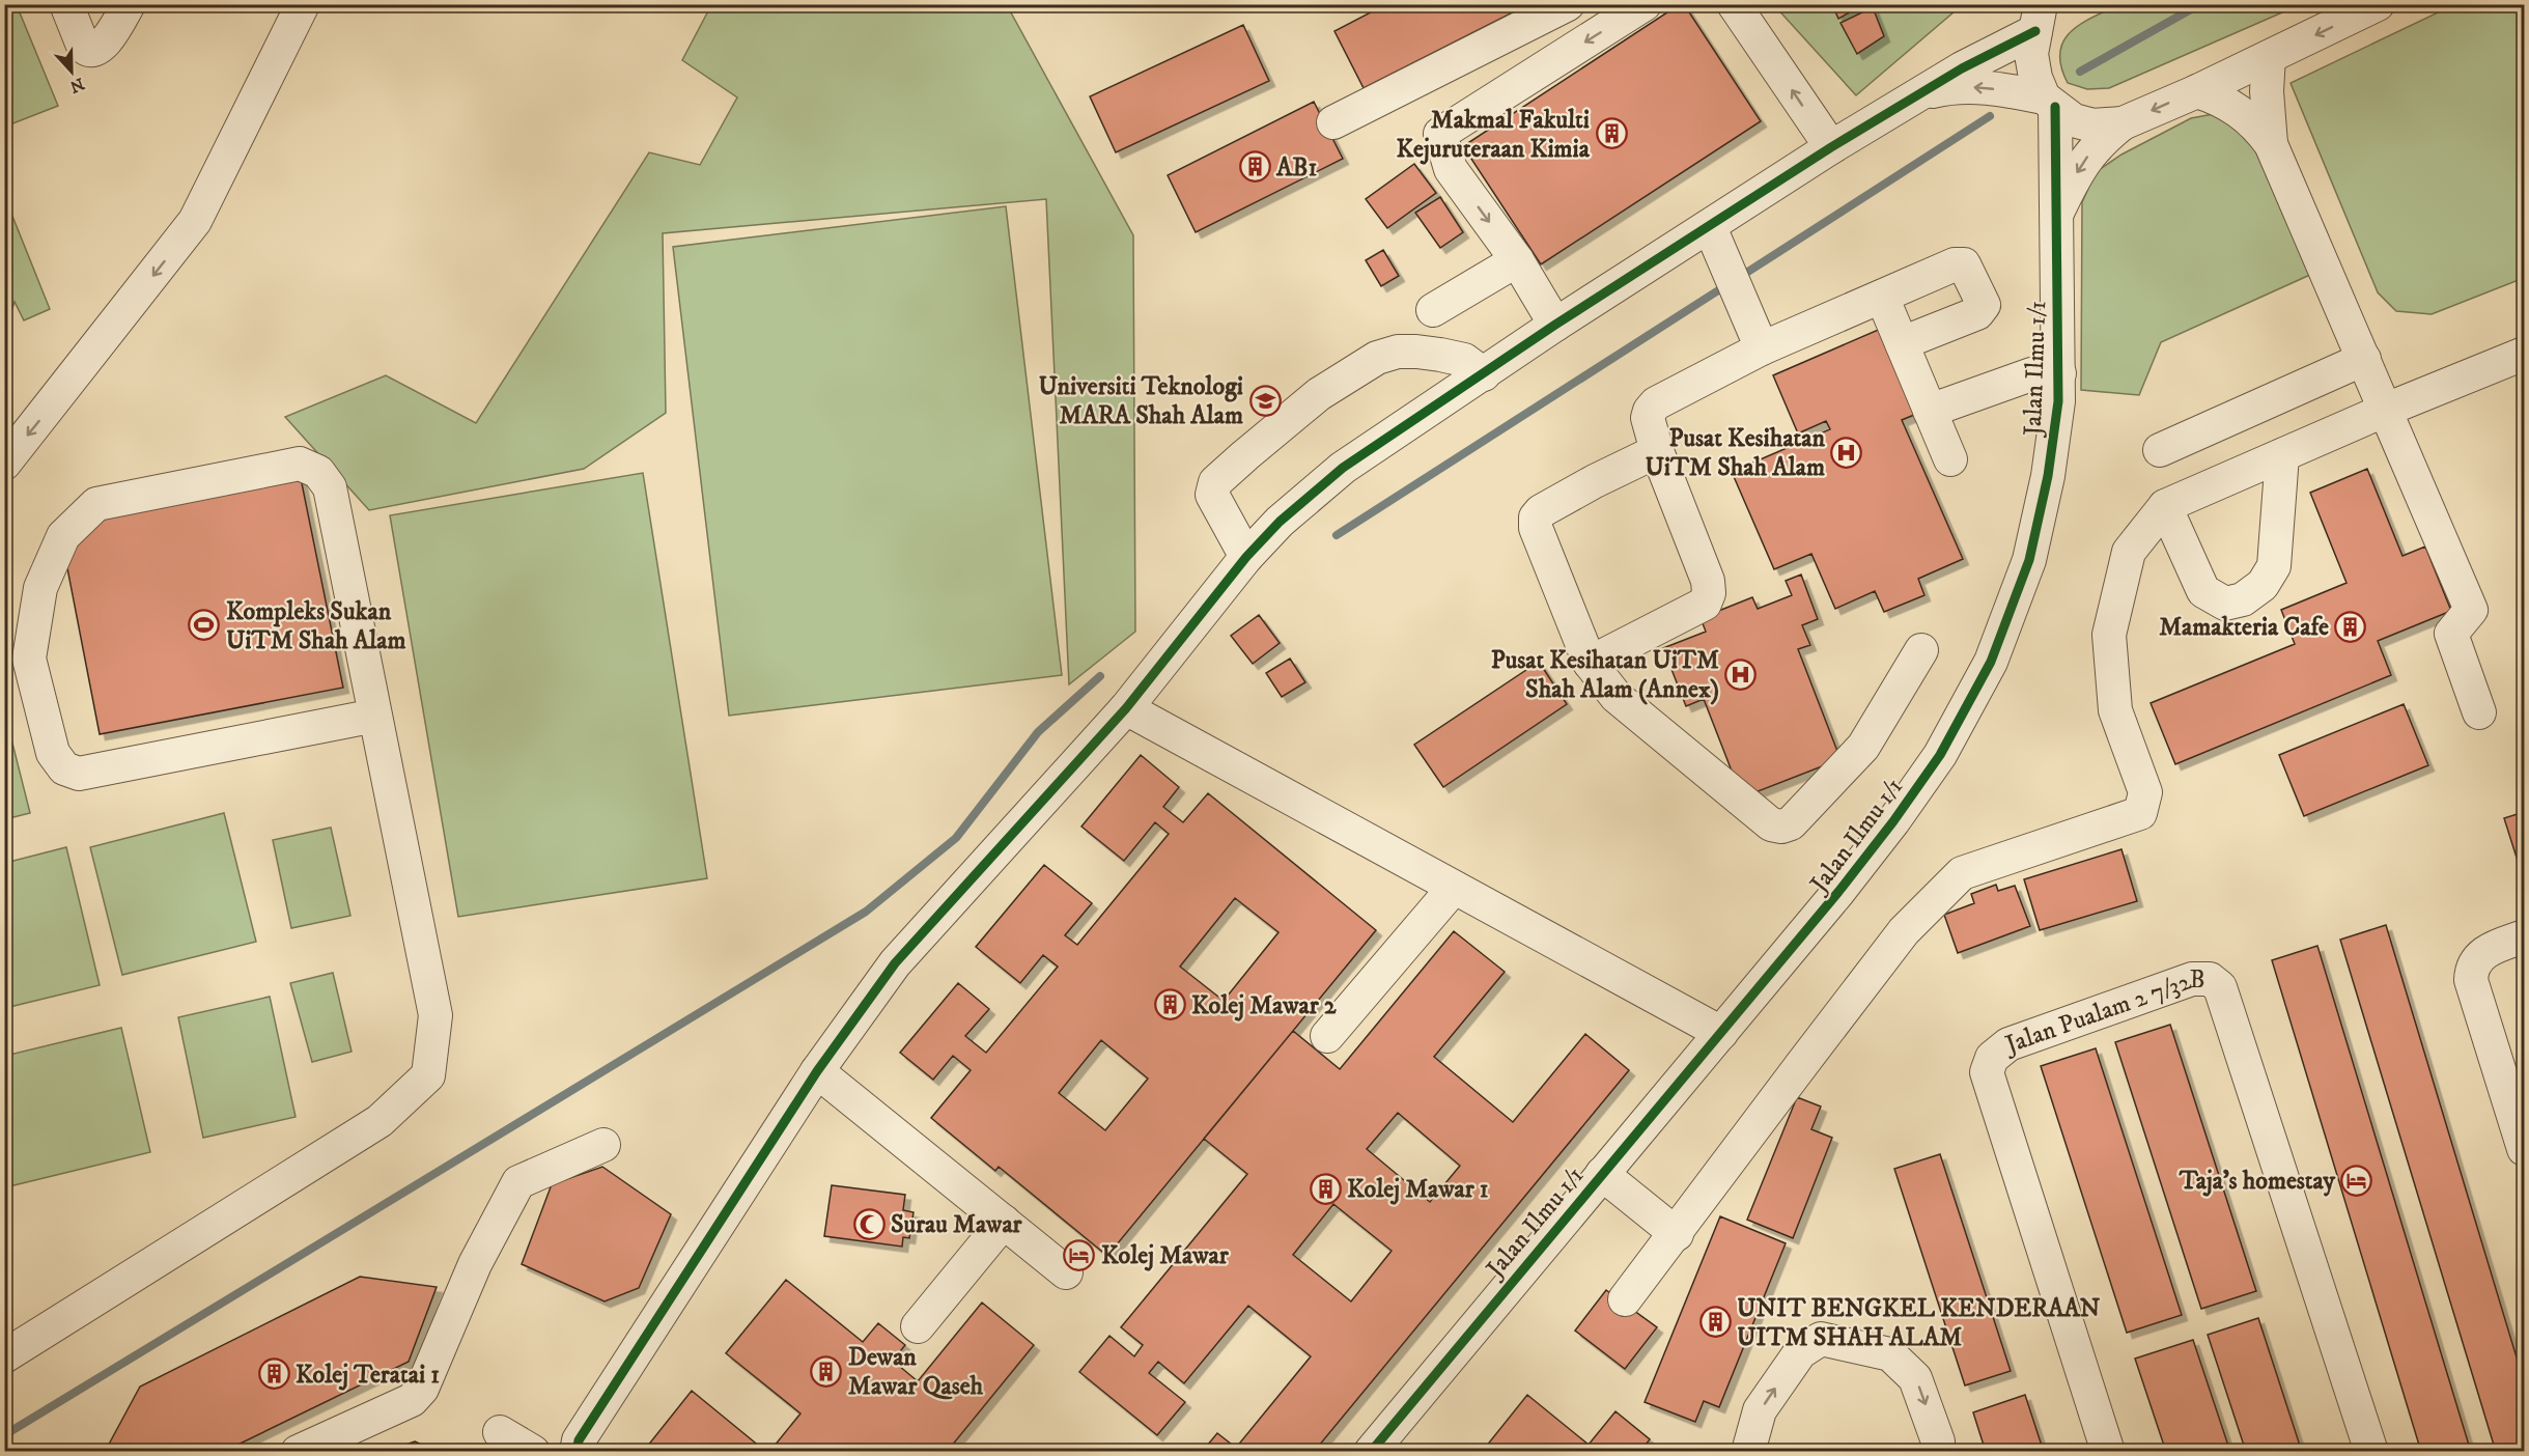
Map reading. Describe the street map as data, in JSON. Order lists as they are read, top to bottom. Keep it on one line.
{"streets":{"street":["Jalan Ilmu 1/1","Jalan Pualam 2 7/32B"]},"places":{"building":["Makmal Fakulti Kejuruteraan Kimia","AB1","Mamakteria Cafe","Kolej Mawar 2","Kolej Mawar 1","UNIT BENGKEL KENDERAAN UITM SHAH ALAM","Dewan Mawar Qaseh","Kolej Teratai 1"],"school or university":["Universiti Teknologi MARA Shah Alam"],"hospital":["Pusat Kesihatan UiTM Shah Alam","Pusat Kesihatan UiTM Shah Alam (Annex)"],"sports":["Kompleks Sukan UiTM Shah Alam"],"hotel":["Taja's homestay","Kolej Mawar"],"mosque":["Surau Mawar"]},"north":"bottom"}
